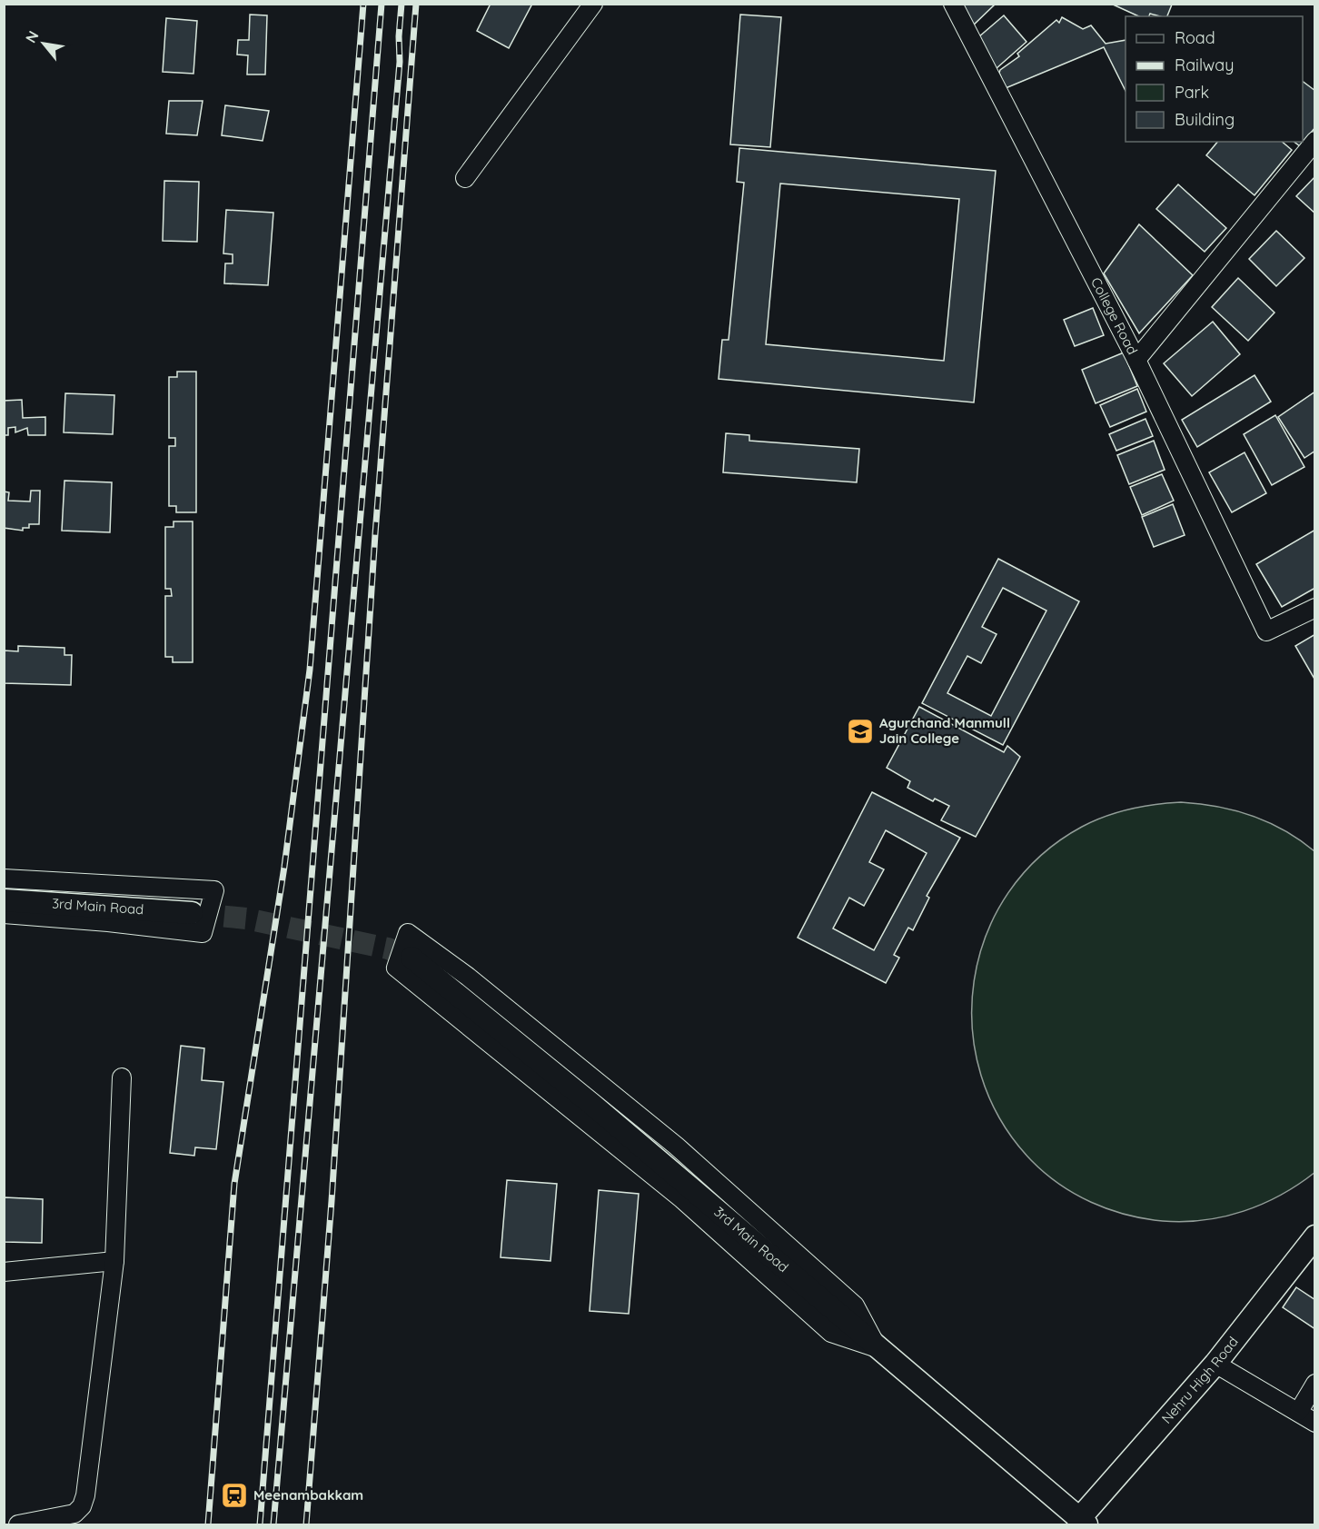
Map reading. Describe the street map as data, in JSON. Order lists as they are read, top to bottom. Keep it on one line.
{"streets":{"street":["College Road","3rd Main Road","Nehru High Road"]},"crossings":[["3rd Main Road","Nehru High Road"]],"places":{"school or university":["Agurchand Manmull Jain College"],"station":["Meenambakkam"]},"legend":["Road","Railway","Park","Building"],"north":"top left"}
